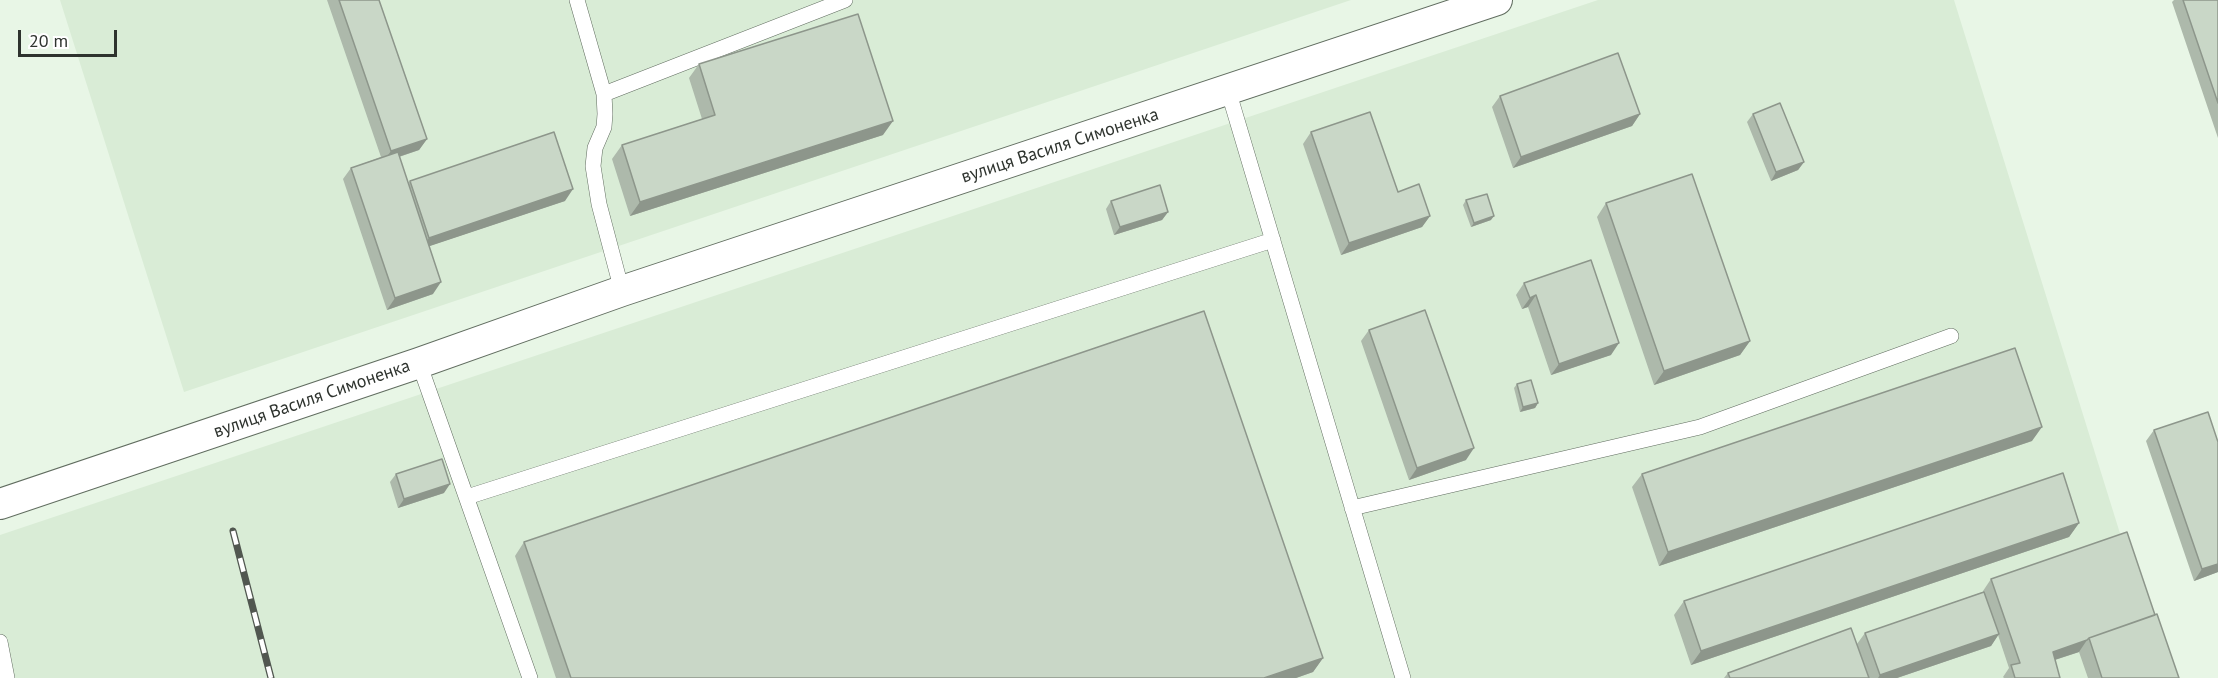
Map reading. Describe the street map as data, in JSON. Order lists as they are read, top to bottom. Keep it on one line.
{"streets":{"street":["вулиця Василя Симоненка"]},"scale_bar":"20 m"}
